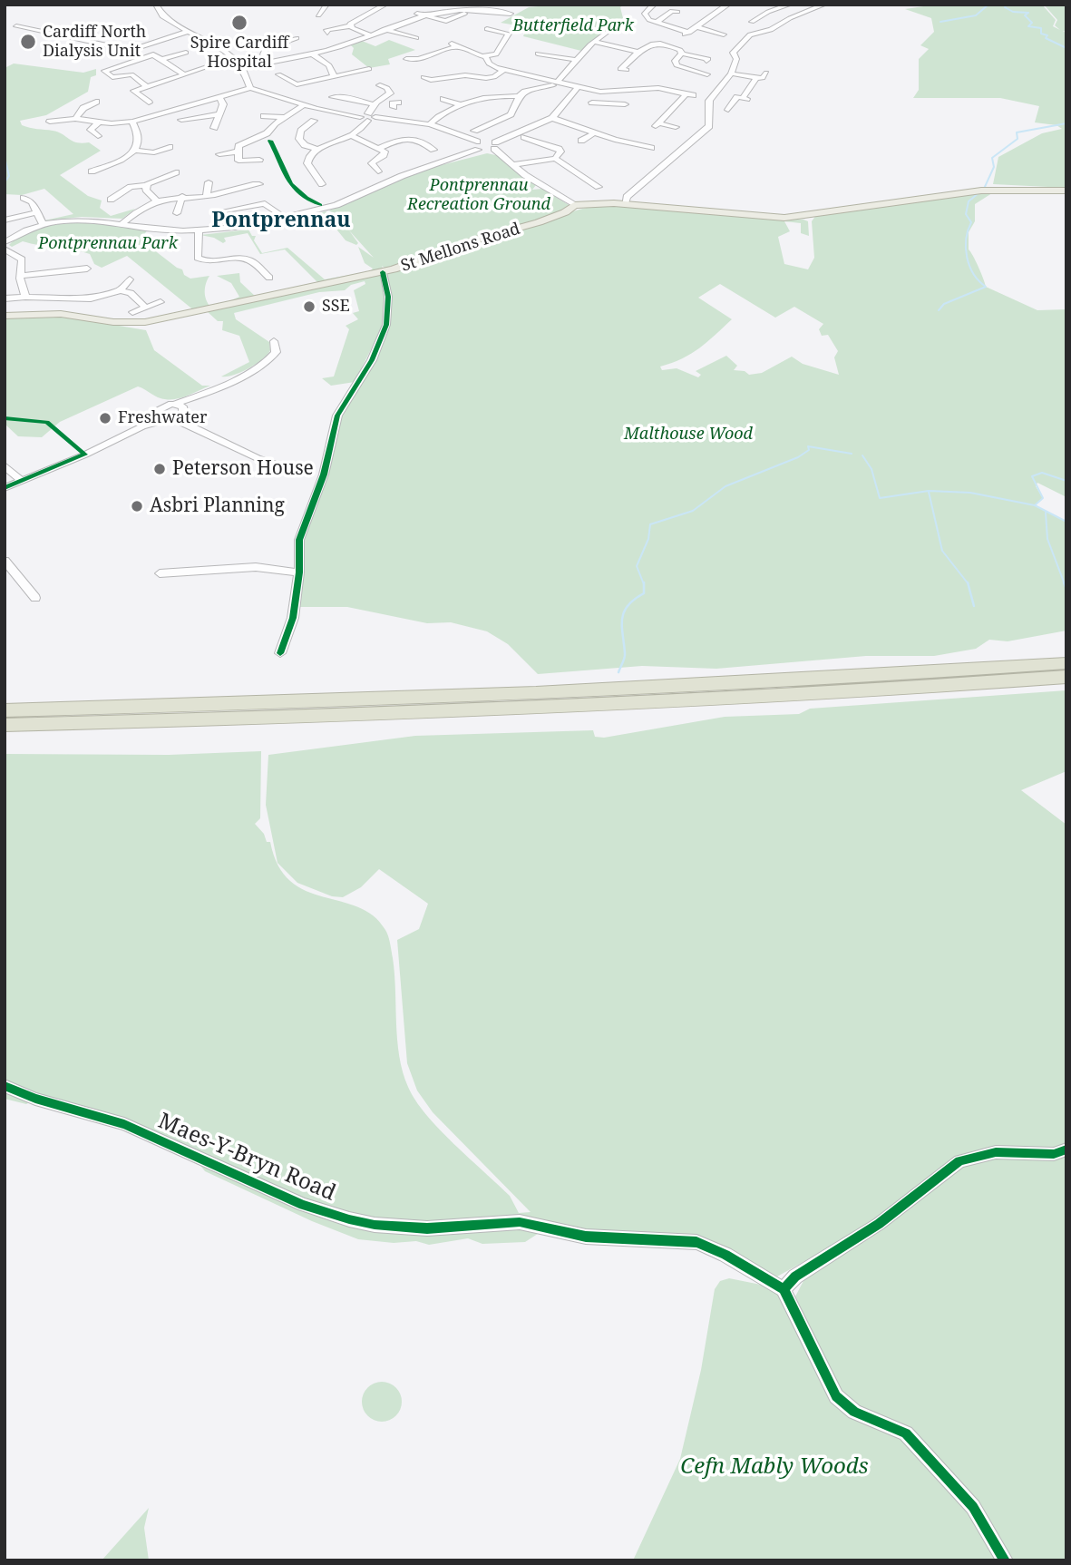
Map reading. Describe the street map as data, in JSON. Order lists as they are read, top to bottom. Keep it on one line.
{"streets":{"main road":["St Mellons Road"],"street":["Maes-Y-Bryn Road"]},"districts":["Pontprennau"],"parks":["Butterfield Park","Pontprennau Recreation Ground","Pontprennau Park","Malthouse Wood","Cefn Mably Woods"],"places":["Spire Cardiff Hospital","Cardiff North Dialysis Unit","SSE","Freshwater","Peterson House","Asbri Planning"]}
